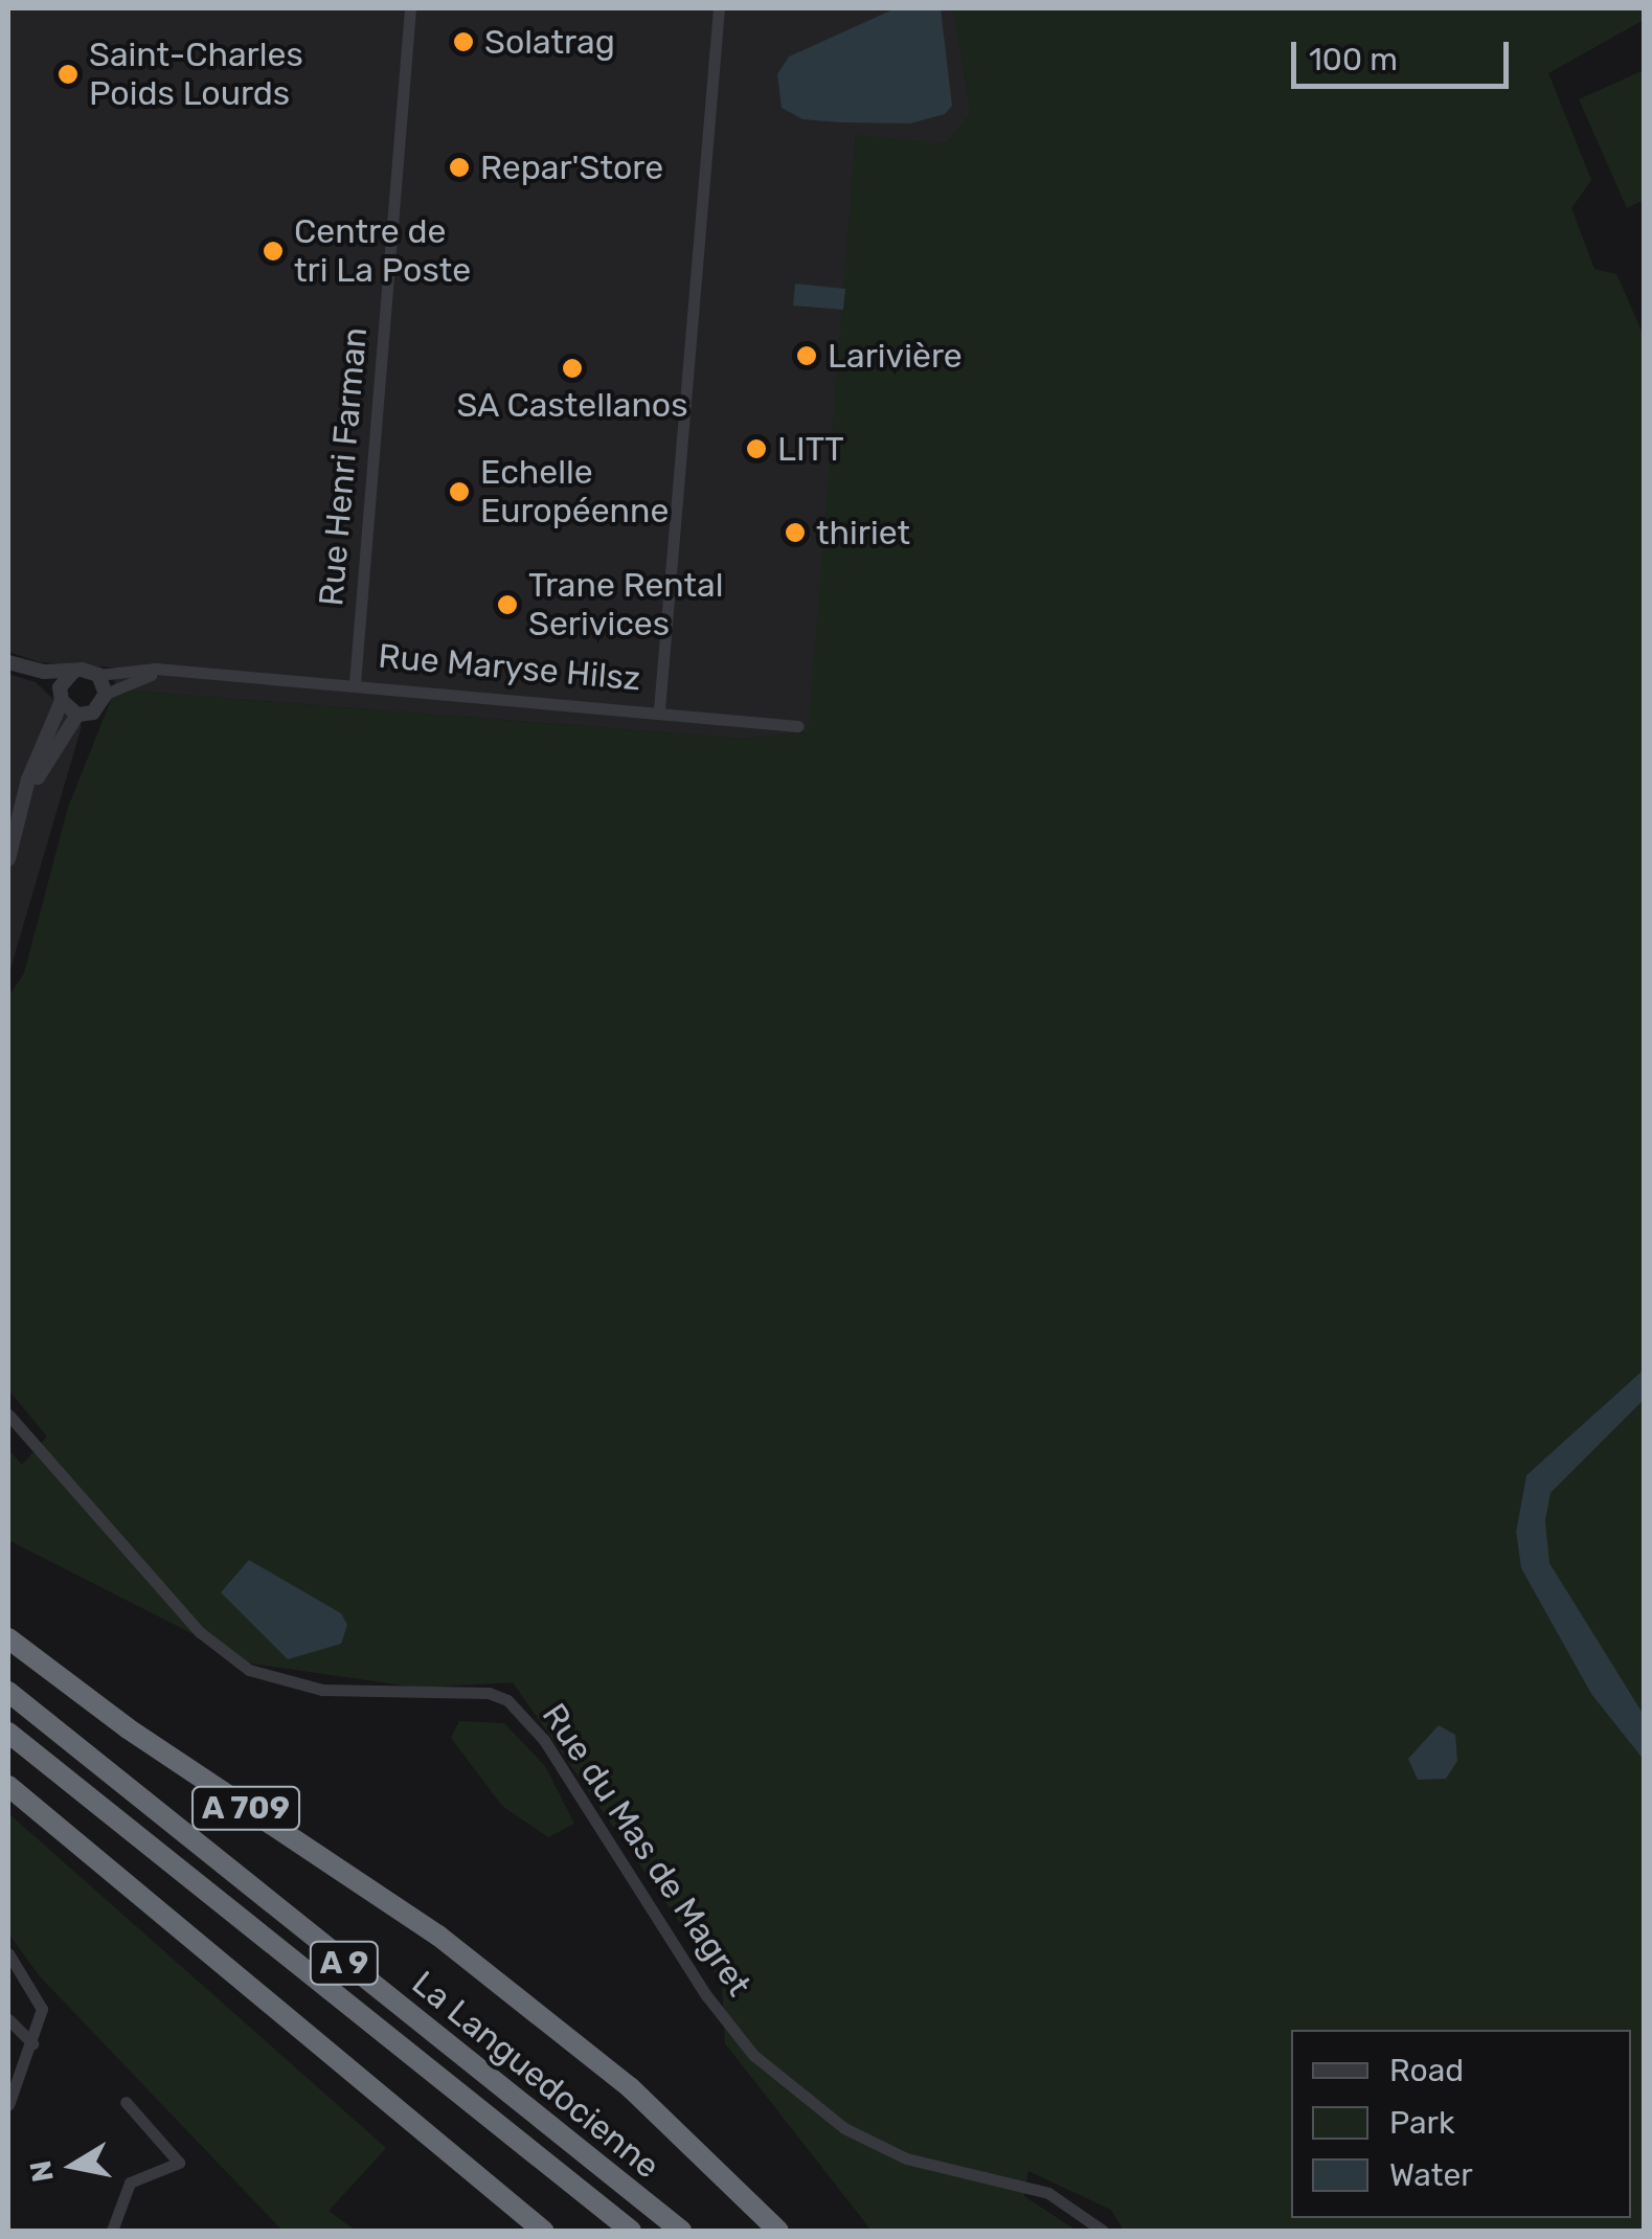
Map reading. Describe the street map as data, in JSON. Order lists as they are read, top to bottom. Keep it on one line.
{"streets":{"highway":["A 709","A 9","La Languedocienne"],"street":["Rue Henri Farman","Rue Maryse Hilsz","Rue du Mas de Magret"]},"crossings":[["Rue Henri Farman","Rue Maryse Hilsz"]],"places":["Solatrag","Saint-Charles Poids Lourds","Repar'Store","Centre de tri La Poste","Larivière","SA Castellanos","LITT","Echelle Européenne","thiriet","Trane Rental Serivices"],"legend":["Road","Park","Water"],"scale_bar":"100 m","north":"left"}
